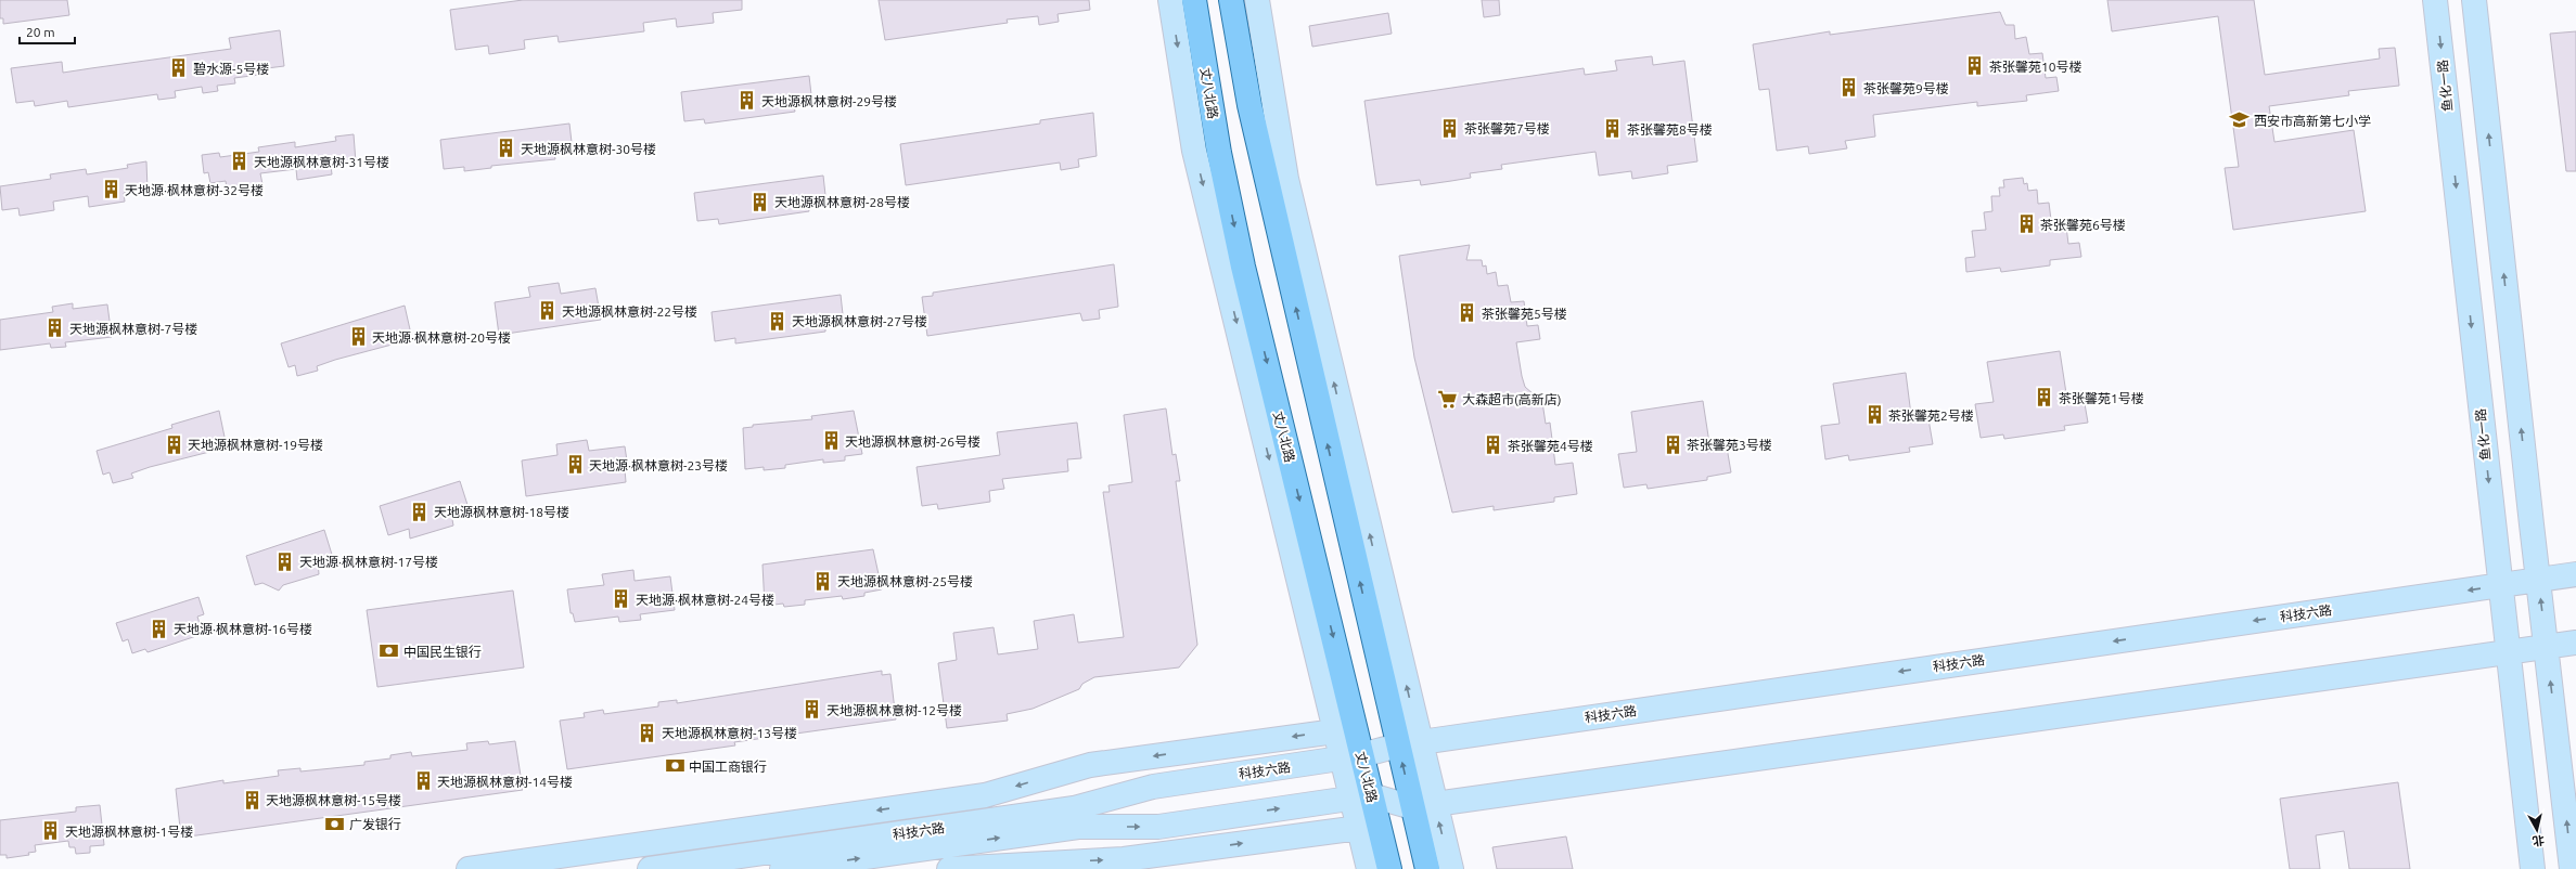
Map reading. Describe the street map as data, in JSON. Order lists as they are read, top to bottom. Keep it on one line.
{"streets":{"main road":["鱼化一路","丈八北路","科技六路"]},"crossings":[["鱼化一路","科技六路"],["丈八北路","科技六路"]],"places":{"building":["茶张馨苑10号楼","碧水源-5号楼","茶张馨苑9号楼","天地源枫林意树-29号楼","茶张馨苑7号楼","茶张馨苑8号楼","天地源枫林意树-30号楼","天地源枫林意树-31号楼","天地源·枫林意树-32号楼","天地源枫林意树-28号楼","茶张馨苑6号楼","天地源枫林意树-22号楼","茶张馨苑5号楼","天地源枫林意树-27号楼","天地源枫林意树-7号楼","天地源·枫林意树-20号楼","茶张馨苑1号楼","茶张馨苑2号楼","天地源枫林意树-26号楼","天地源枫林意树-19号楼","茶张馨苑3号楼","茶张馨苑4号楼","天地源·枫林意树-23号楼","天地源枫林意树-18号楼","天地源·枫林意树-17号楼","天地源枫林意树-25号楼","天地源·枫林意树-24号楼","天地源·枫林意树-16号楼","天地源枫林意树-12号楼","天地源枫林意树-13号楼","天地源枫林意树-14号楼","天地源枫林意树-15号楼","天地源枫林意树-1号楼"],"school or university":["西安市高新第七小学"],"supermarket":["大森超市(高新店)"],"bank":["中国民生银行","中国工商银行","广发银行"]},"scale_bar":"20 m","north":"bottom"}
